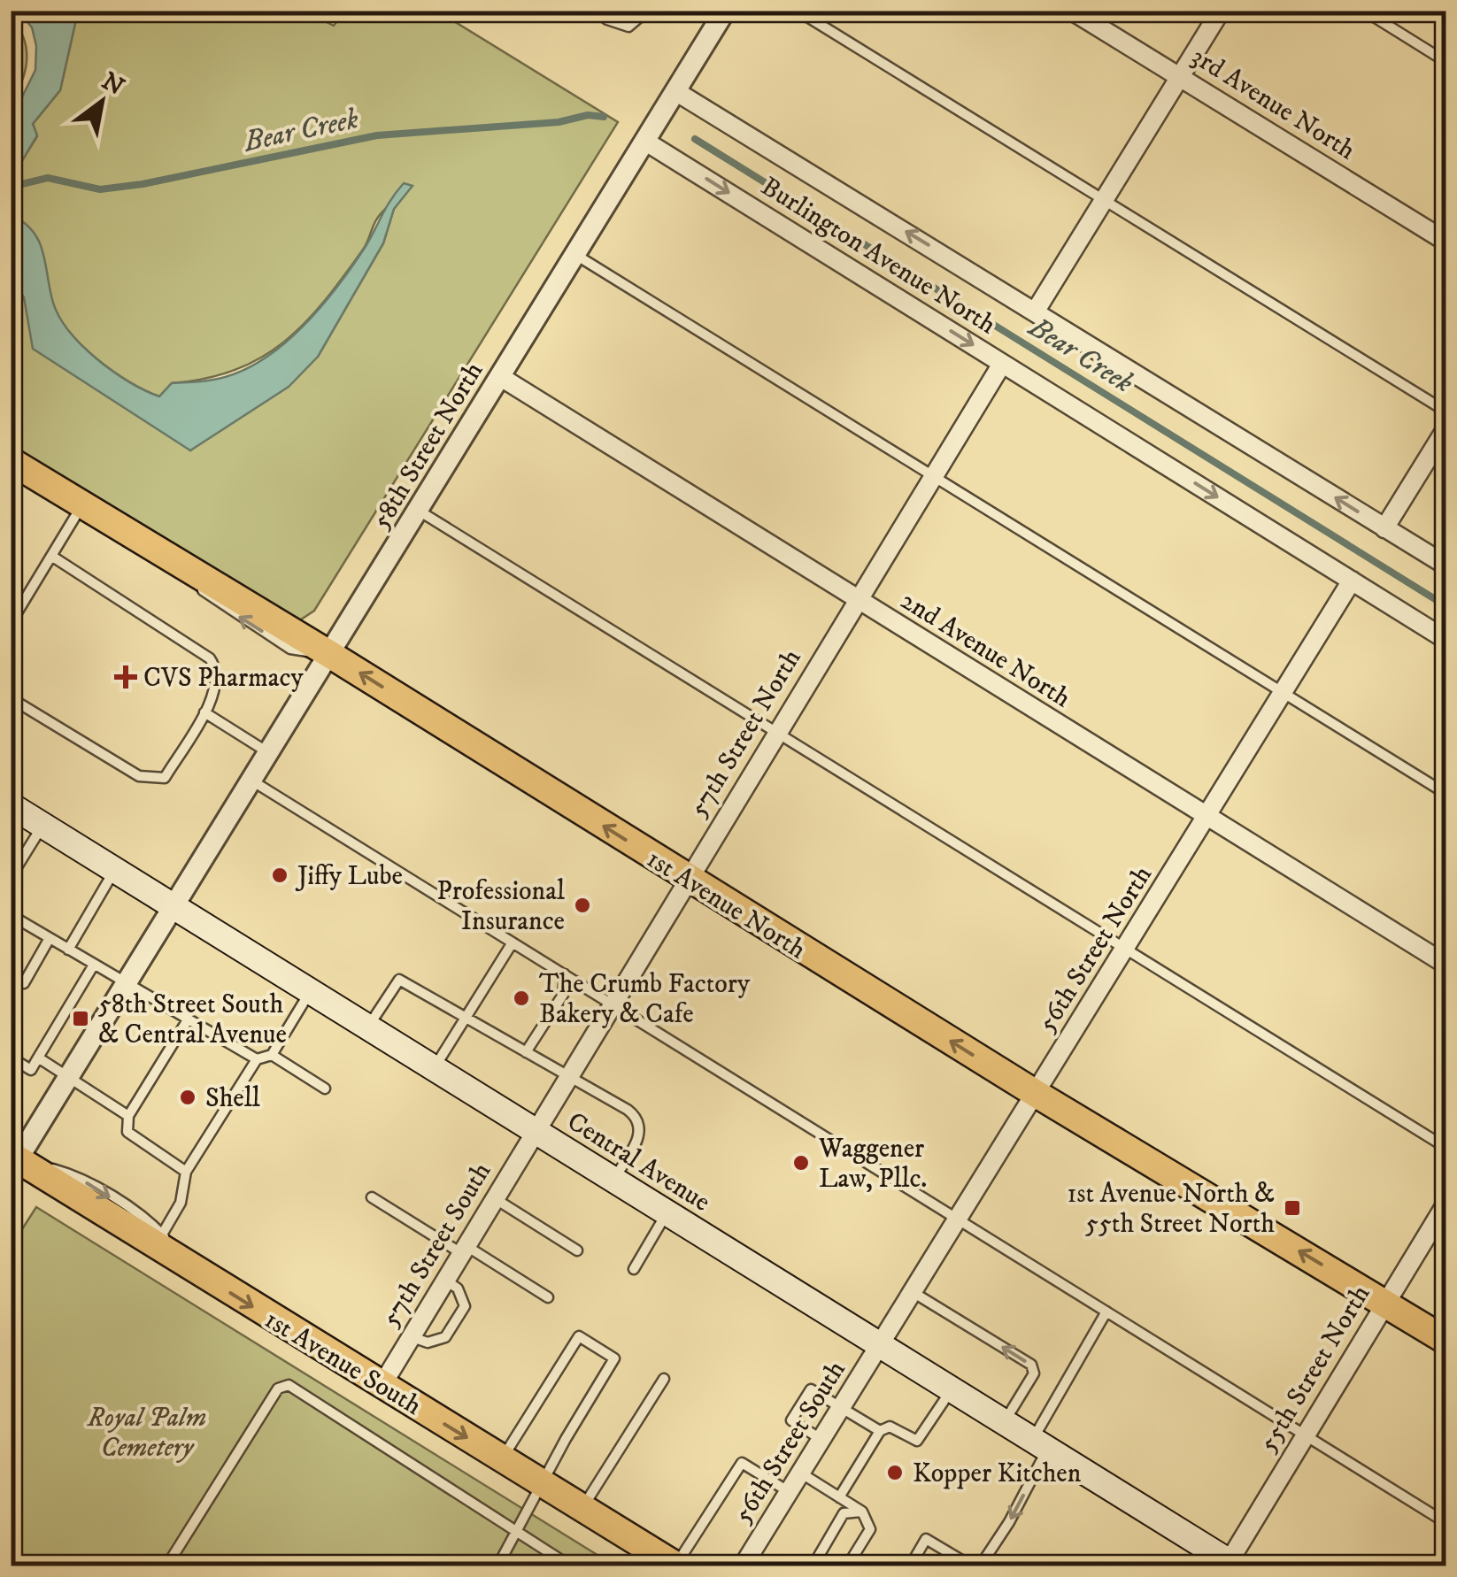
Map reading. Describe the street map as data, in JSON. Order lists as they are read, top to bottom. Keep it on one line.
{"streets":{"main road":["1st Avenue North","Central Avenue","1st Avenue South"],"street":["3rd Avenue North","Burlington Avenue North","58th Street North","2nd Avenue North","57th Street North","56th Street North","57th Street South","55th Street North","56th Street South"]},"crossings":[["Burlington Avenue North","58th Street North"],["Burlington Avenue North","57th Street North"],["Burlington Avenue North","56th Street North"],["58th Street North","2nd Avenue North"],["58th Street North","1st Avenue North"],["58th Street North","Central Avenue"],["58th Street North","1st Avenue South"],["2nd Avenue North","57th Street North"],["2nd Avenue North","56th Street North"],["57th Street North","1st Avenue North"],["57th Street North","Central Avenue"],["57th Street North","57th Street South"],["1st Avenue North","56th Street North"],["1st Avenue North","55th Street North"],["56th Street North","Central Avenue"],["56th Street North","56th Street South"],["Central Avenue","57th Street South"],["Central Avenue","55th Street North"],["Central Avenue","56th Street South"],["57th Street South","1st Avenue South"]],"one_way":["1st Avenue North","1st Avenue South"],"water":["Bear Creek"],"parks":["Royal Palm Cemetery"],"places":{"health":["CVS Pharmacy"],"other":["Jiffy Lube","Professional Insurance","The Crumb Factory Bakery & Cafe","Shell","Waggener Law, Pllc.","Kopper Kitchen"],"transit":["58th Street South & Central Avenue","1st Avenue North & 55th Street North"]},"north":"top right"}
